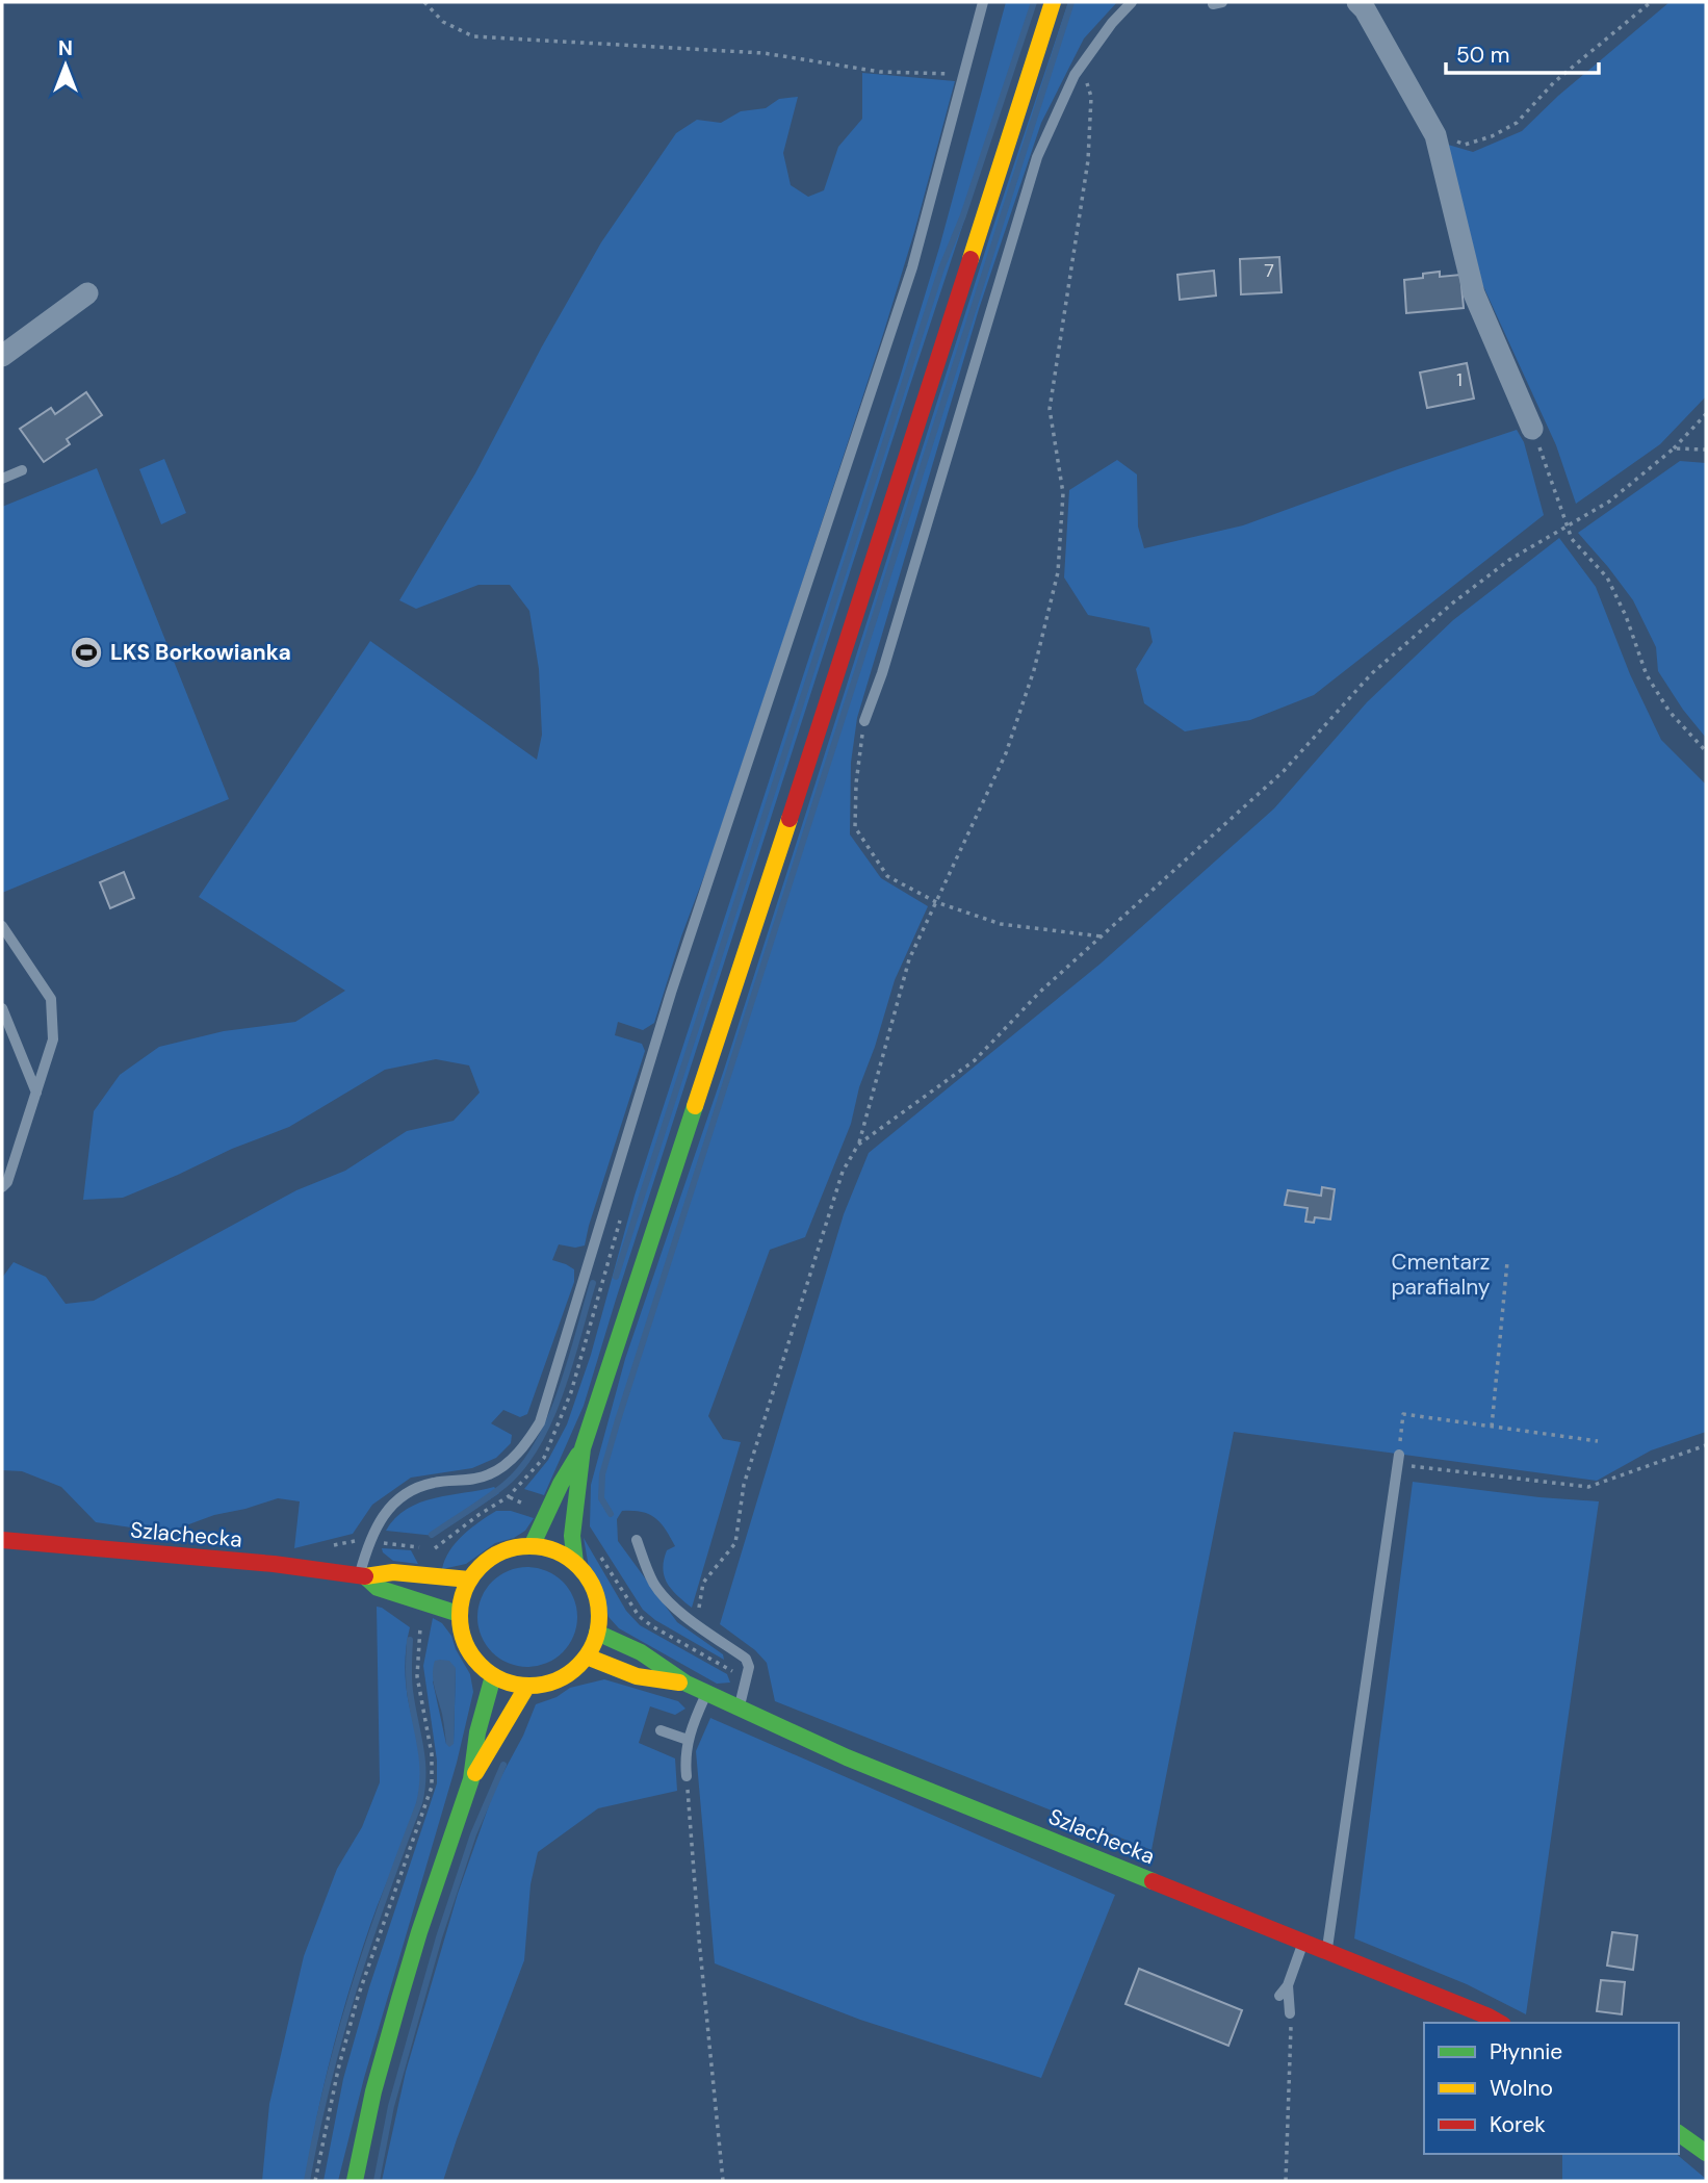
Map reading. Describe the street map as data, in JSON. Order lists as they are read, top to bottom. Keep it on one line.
{"streets":{"main road":["Szlachecka"]},"parks":["Cmentarz parafialny"],"places":{"sports":["LKS Borkowianka"]},"house_numbers":["7","1"],"legend":["Płynnie","Wolno","Korek"],"scale_bar":"50 m","north":"top"}
